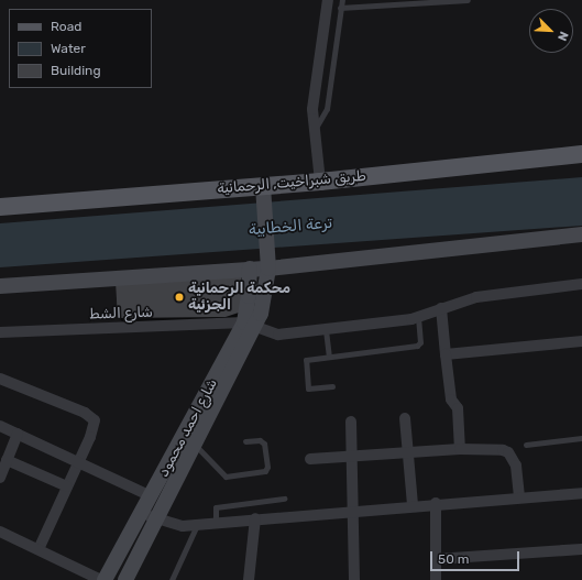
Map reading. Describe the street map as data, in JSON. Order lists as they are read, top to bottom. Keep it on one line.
{"streets":{"main road":["طريق شبراخيت, الرحمانية"],"street":["شارع الشط","شارع احمد محمود"]},"crossings":[["طريق شبراخيت, الرحمانية","شارع احمد محمود"],["شارع الشط","شارع احمد محمود"]],"water":["ترعة الخطابية"],"places":["محكمة الرحمانية الجزئية"],"legend":["Road","Water","Building"],"scale_bar":"50 m","north":"bottom right"}
